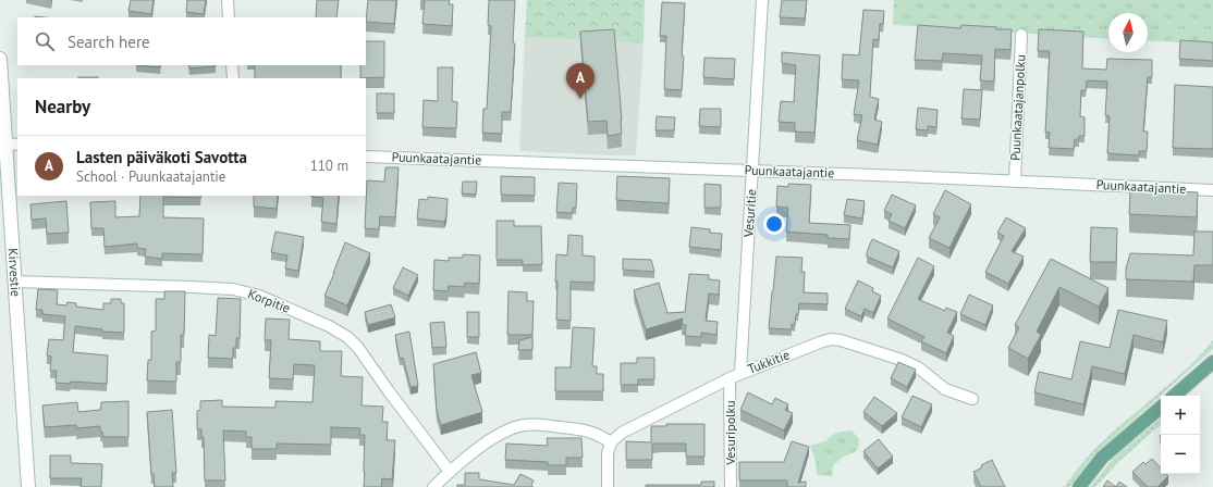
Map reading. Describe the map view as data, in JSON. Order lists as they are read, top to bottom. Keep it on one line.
{"streets":{"street":["Puunkaatajanpolku","Puunkaatajantie","Vesuritie","Kirvestie","Korpitie","Tukkitie","Vesuripolku"]},"crossings":[["Puunkaatajanpolku","Puunkaatajantie"],["Puunkaatajantie","Vesuritie"],["Vesuritie","Tukkitie"],["Kirvestie","Korpitie"],["Tukkitie","Vesuripolku"]],"north":"top","page":{"search":"Search here","pins":"A","heading":"Nearby","list":[{"mark":"A","name":"Lasten päiväkoti Savotta","note":"School · Puunkaatajantie","value":"110 m"}],"map_buttons":["+","−"]}}
